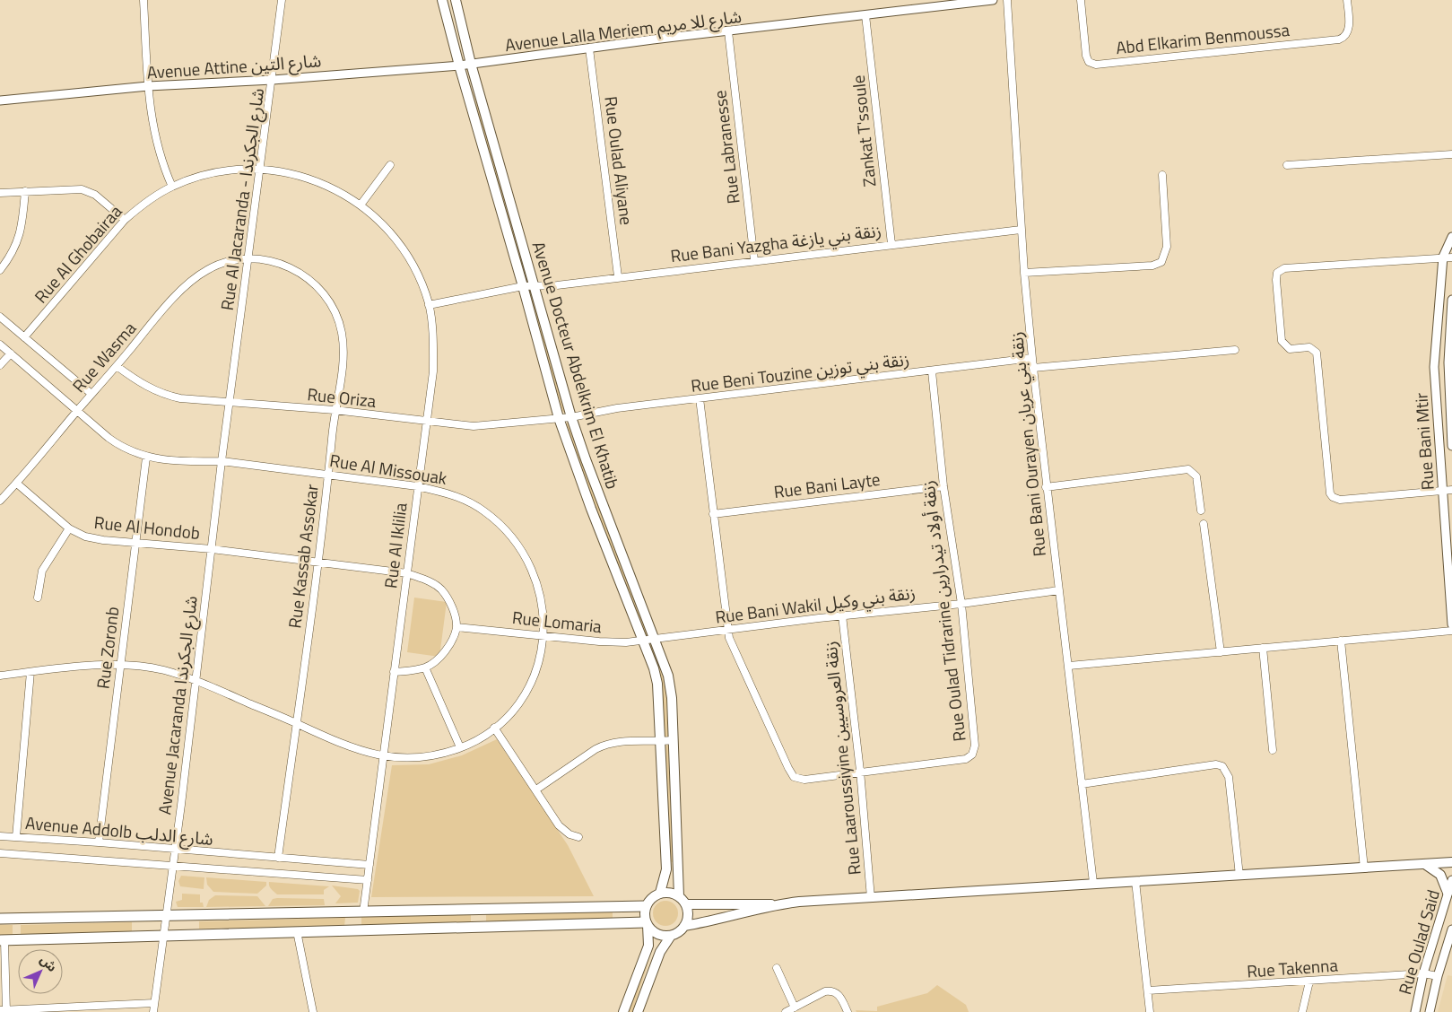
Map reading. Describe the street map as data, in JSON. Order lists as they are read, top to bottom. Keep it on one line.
{"streets":{"main road":["Avenue Docteur Abdelkrim El Khatib"],"street":["Avenue Lalla Meriem شارع للا مريم","Abd Elkarim Benmoussa","Avenue Attine شارع التين","Zankat T'ssoule","Rue Labranesse","Rue Oulad Aliyane","Rue Al Jacaranda - شارع الجكرندا","Rue Bani Yazgha زنقة بني يازغة","Rue Al Ghobairaa","Rue Wasma","Rue Beni Touzine زنقة بني توزين","Rue Oriza","Rue Bani Mtir","Rue Bani Ourayen زنقة بني عريان","Rue Al Missouak","Rue Bani Layte","Rue Al Hondob","Rue Al Iklilia","Rue Kassab Assokar","Rue Bani Wakil زنقة بني وكيل","Rue Oulad Tidrarine زنقة أولاد تيدرارين","Rue Lomaria","Rue Zoronb","Avenue Jacaranda شارع الجكرندا","Rue Laaroussiyine زنقة العروسيين","Avenue Addolb شارع الدلب","Rue Oulad Said","Rue Takenna"]},"crossings":[["Avenue Lalla Meriem شارع للا مريم","Avenue Attine شارع التين"],["Avenue Lalla Meriem شارع للا مريم","Zankat T'ssoule"],["Avenue Lalla Meriem شارع للا مريم","Rue Labranesse"],["Avenue Lalla Meriem شارع للا مريم","Rue Oulad Aliyane"],["Avenue Lalla Meriem شارع للا مريم","Avenue Docteur Abdelkrim El Khatib"],["Avenue Attine شارع التين","Rue Al Jacaranda - شارع الجكرندا"],["Avenue Attine شارع التين","Avenue Docteur Abdelkrim El Khatib"],["Zankat T'ssoule","Rue Bani Yazgha زنقة بني يازغة"],["Rue Labranesse","Rue Bani Yazgha زنقة بني يازغة"],["Rue Oulad Aliyane","Rue Bani Yazgha زنقة بني يازغة"],["Rue Al Jacaranda - شارع الجكرندا","Rue Al Ghobairaa"],["Rue Al Jacaranda - شارع الجكرندا","Rue Wasma"],["Rue Al Jacaranda - شارع الجكرندا","Rue Oriza"],["Rue Al Jacaranda - شارع الجكرندا","Rue Al Iklilia"],["Rue Al Jacaranda - شارع الجكرندا","Rue Kassab Assokar"],["Rue Al Jacaranda - شارع الجكرندا","Avenue Jacaranda شارع الجكرندا"],["Rue Bani Yazgha زنقة بني يازغة","Avenue Docteur Abdelkrim El Khatib"],["Rue Bani Yazgha زنقة بني يازغة","Rue Bani Ourayen زنقة بني عريان"],["Rue Bani Yazgha زنقة بني يازغة","Rue Al Iklilia"],["Rue Al Ghobairaa","Rue Al Iklilia"],["Rue Wasma","Rue Oriza"],["Rue Wasma","Rue Al Missouak"],["Rue Wasma","Rue Al Hondob"],["Rue Wasma","Rue Kassab Assokar"],["Avenue Docteur Abdelkrim El Khatib","Rue Beni Touzine زنقة بني توزين"],["Avenue Docteur Abdelkrim El Khatib","Rue Oriza"],["Avenue Docteur Abdelkrim El Khatib","Rue Bani Wakil زنقة بني وكيل"],["Avenue Docteur Abdelkrim El Khatib","Rue Lomaria"],["Rue Beni Touzine زنقة بني توزين","Rue Oriza"],["Rue Beni Touzine زنقة بني توزين","Rue Bani Ourayen زنقة بني عريان"],["Rue Beni Touzine زنقة بني توزين","Rue Oulad Tidrarine زنقة أولاد تيدرارين"],["Rue Oriza","Rue Al Iklilia"],["Rue Oriza","Rue Kassab Assokar"],["Rue Oriza","Avenue Jacaranda شارع الجكرندا"],["Rue Bani Ourayen زنقة بني عريان","Rue Bani Wakil زنقة بني وكيل"],["Rue Al Missouak","Rue Al Iklilia"],["Rue Al Missouak","Rue Kassab Assokar"],["Rue Al Missouak","Rue Lomaria"],["Rue Al Missouak","Rue Zoronb"],["Rue Al Missouak","Avenue Jacaranda شارع الجكرندا"],["Rue Bani Layte","Rue Oulad Tidrarine زنقة أولاد تيدرارين"],["Rue Al Hondob","Rue Al Iklilia"],["Rue Al Hondob","Rue Kassab Assokar"],["Rue Al Hondob","Rue Zoronb"],["Rue Al Hondob","Avenue Jacaranda شارع الجكرندا"],["Rue Al Iklilia","Avenue Addolb شارع الدلب"],["Rue Kassab Assokar","Avenue Addolb شارع الدلب"],["Rue Bani Wakil زنقة بني وكيل","Rue Oulad Tidrarine زنقة أولاد تيدرارين"],["Rue Bani Wakil زنقة بني وكيل","Rue Lomaria"],["Rue Bani Wakil زنقة بني وكيل","Rue Laaroussiyine زنقة العروسيين"],["Rue Oulad Tidrarine زنقة أولاد تيدرارين","Rue Laaroussiyine زنقة العروسيين"],["Rue Zoronb","Avenue Addolb شارع الدلب"],["Avenue Jacaranda شارع الجكرندا","Avenue Addolb شارع الدلب"],["Rue Oulad Said","Rue Takenna"]],"north":"top right"}
